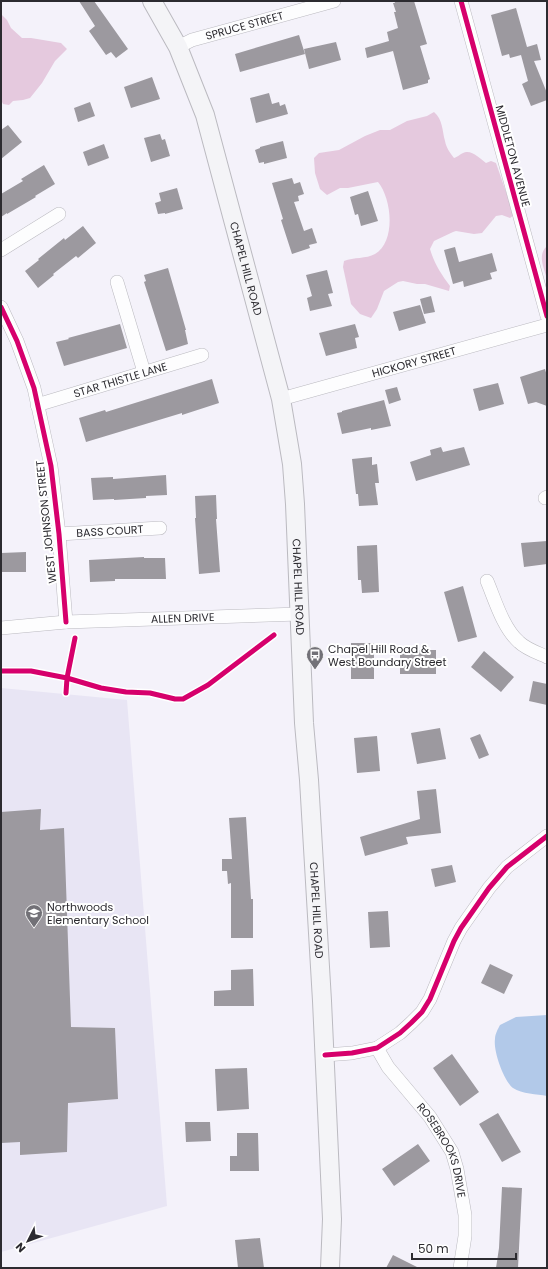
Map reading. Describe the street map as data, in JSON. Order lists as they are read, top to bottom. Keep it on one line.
{"streets":{"main road":["CHAPEL HILL ROAD"],"street":["SPRUCE STREET","MIDDLETON AVENUE","HICKORY STREET","STAR THISTLE LANE","WEST JOHNSON STREET","BASS COURT","ALLEN DRIVE","ROSEBROOKS DRIVE"]},"crossings":[["SPRUCE STREET","CHAPEL HILL ROAD"],["CHAPEL HILL ROAD","HICKORY STREET"],["CHAPEL HILL ROAD","ALLEN DRIVE"],["STAR THISTLE LANE","WEST JOHNSON STREET"],["WEST JOHNSON STREET","BASS COURT"],["WEST JOHNSON STREET","ALLEN DRIVE"]],"places":{"bus stop":["Chapel Hill Road & West Boundary Street"],"school or university":["Northwoods Elementary School"]},"scale_bar":"50 m","north":"bottom left"}
